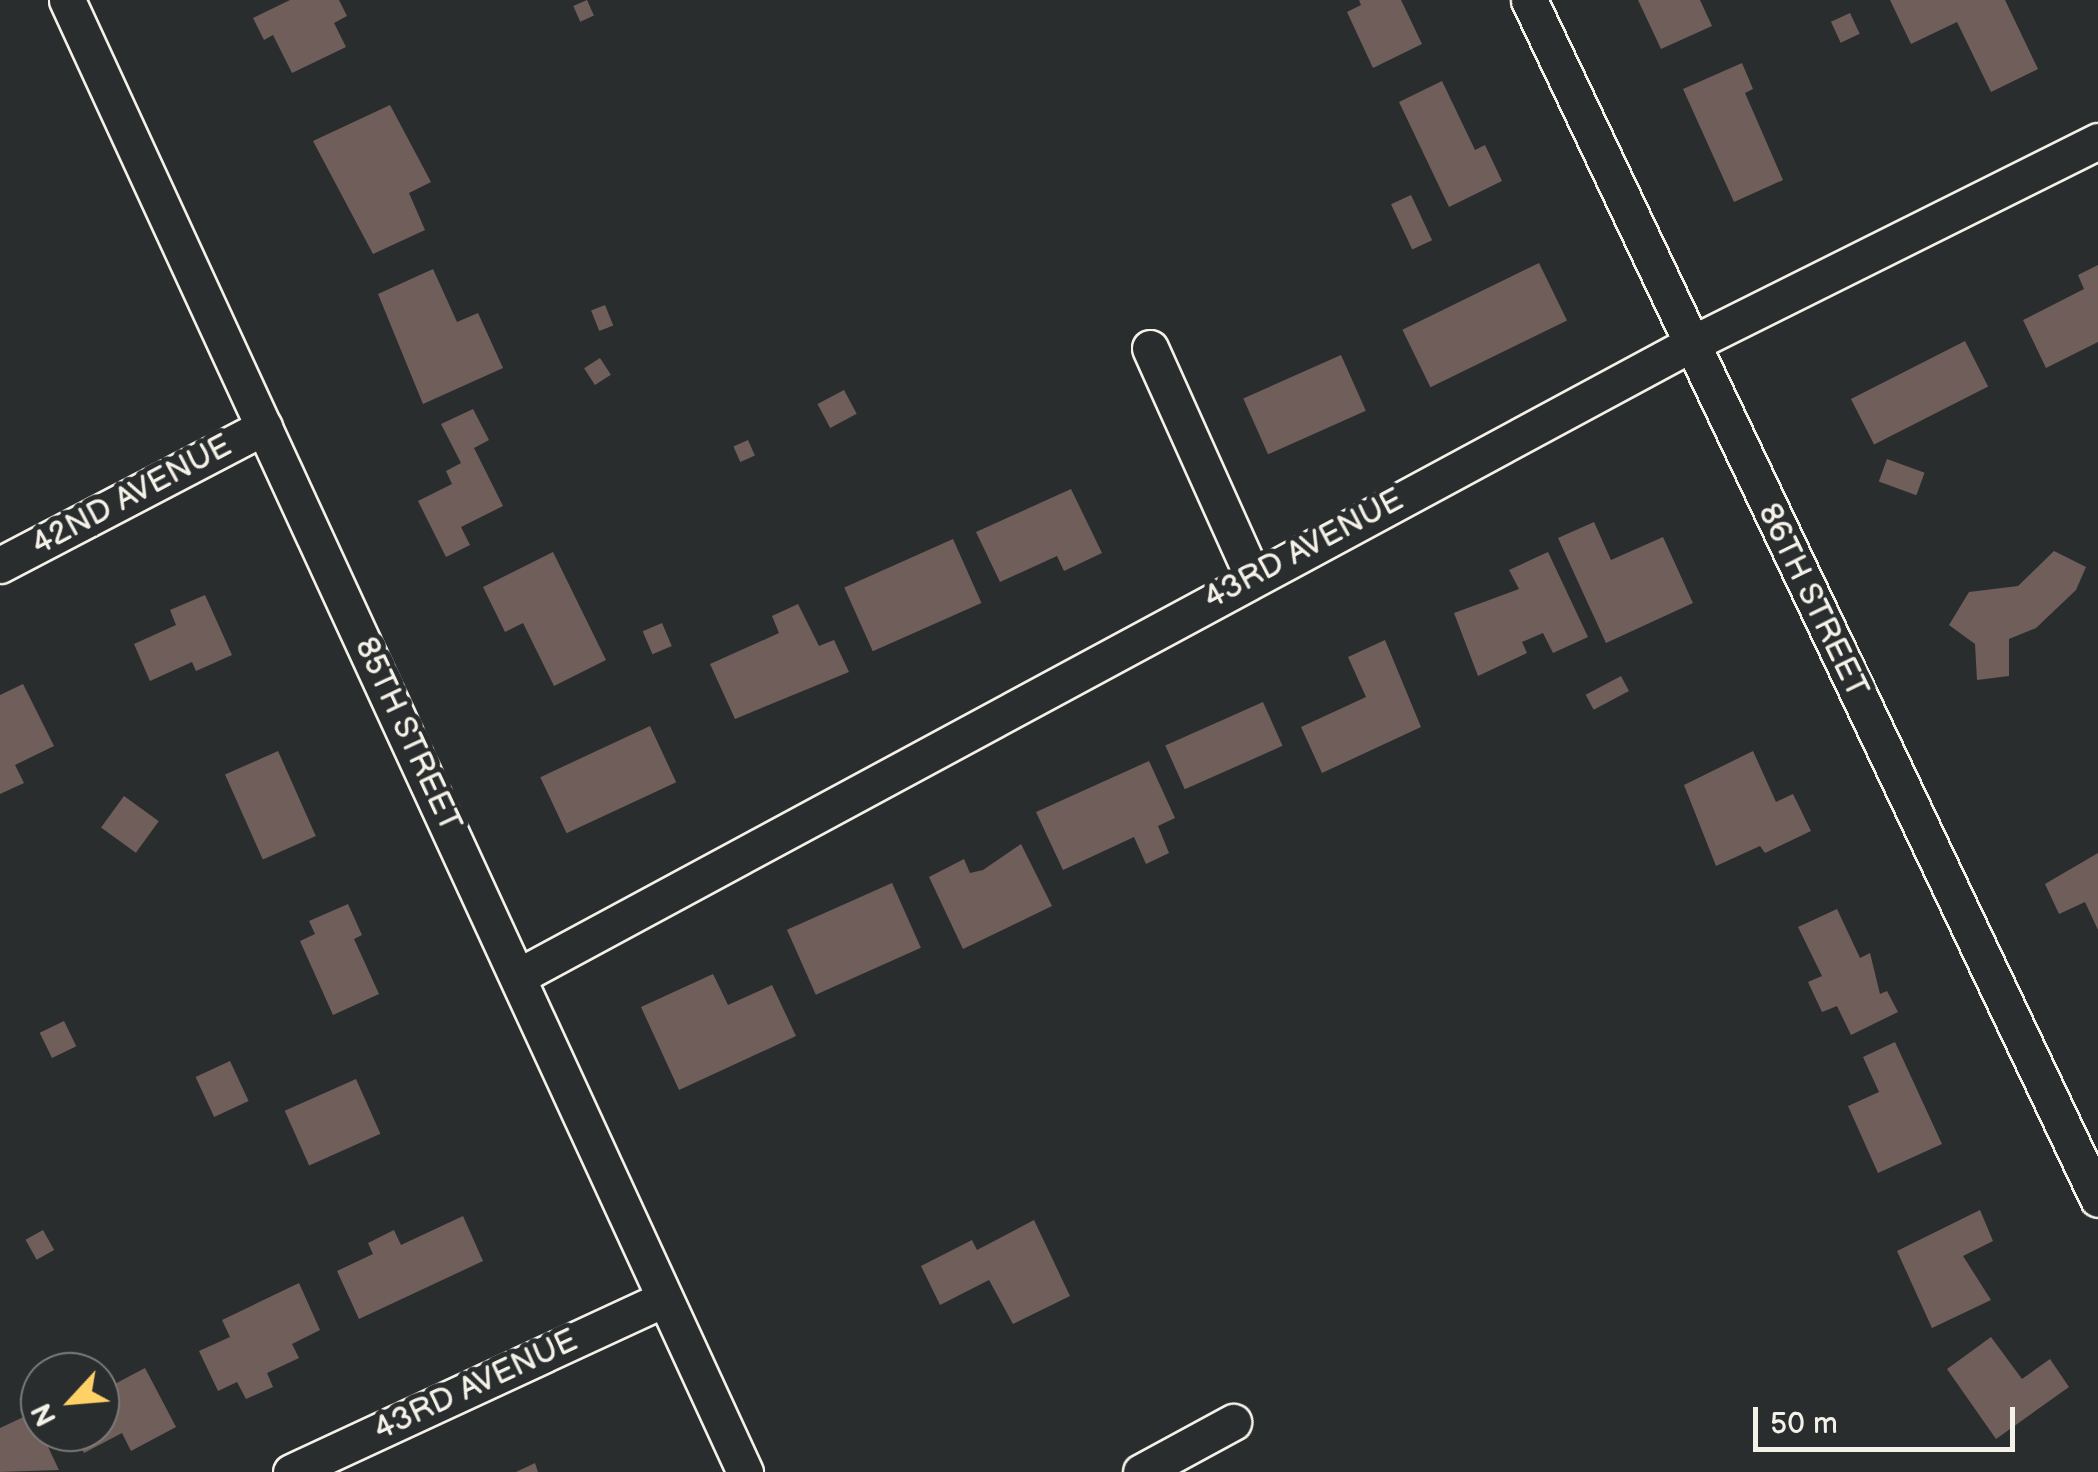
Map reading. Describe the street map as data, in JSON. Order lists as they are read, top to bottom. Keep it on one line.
{"streets":{"street":["42ND AVENUE","43RD AVENUE","86TH STREET","85TH STREET"]},"crossings":[["42ND AVENUE","85TH STREET"],["43RD AVENUE","86TH STREET"],["43RD AVENUE","85TH STREET"]],"scale_bar":"50 m","north":"bottom left"}
